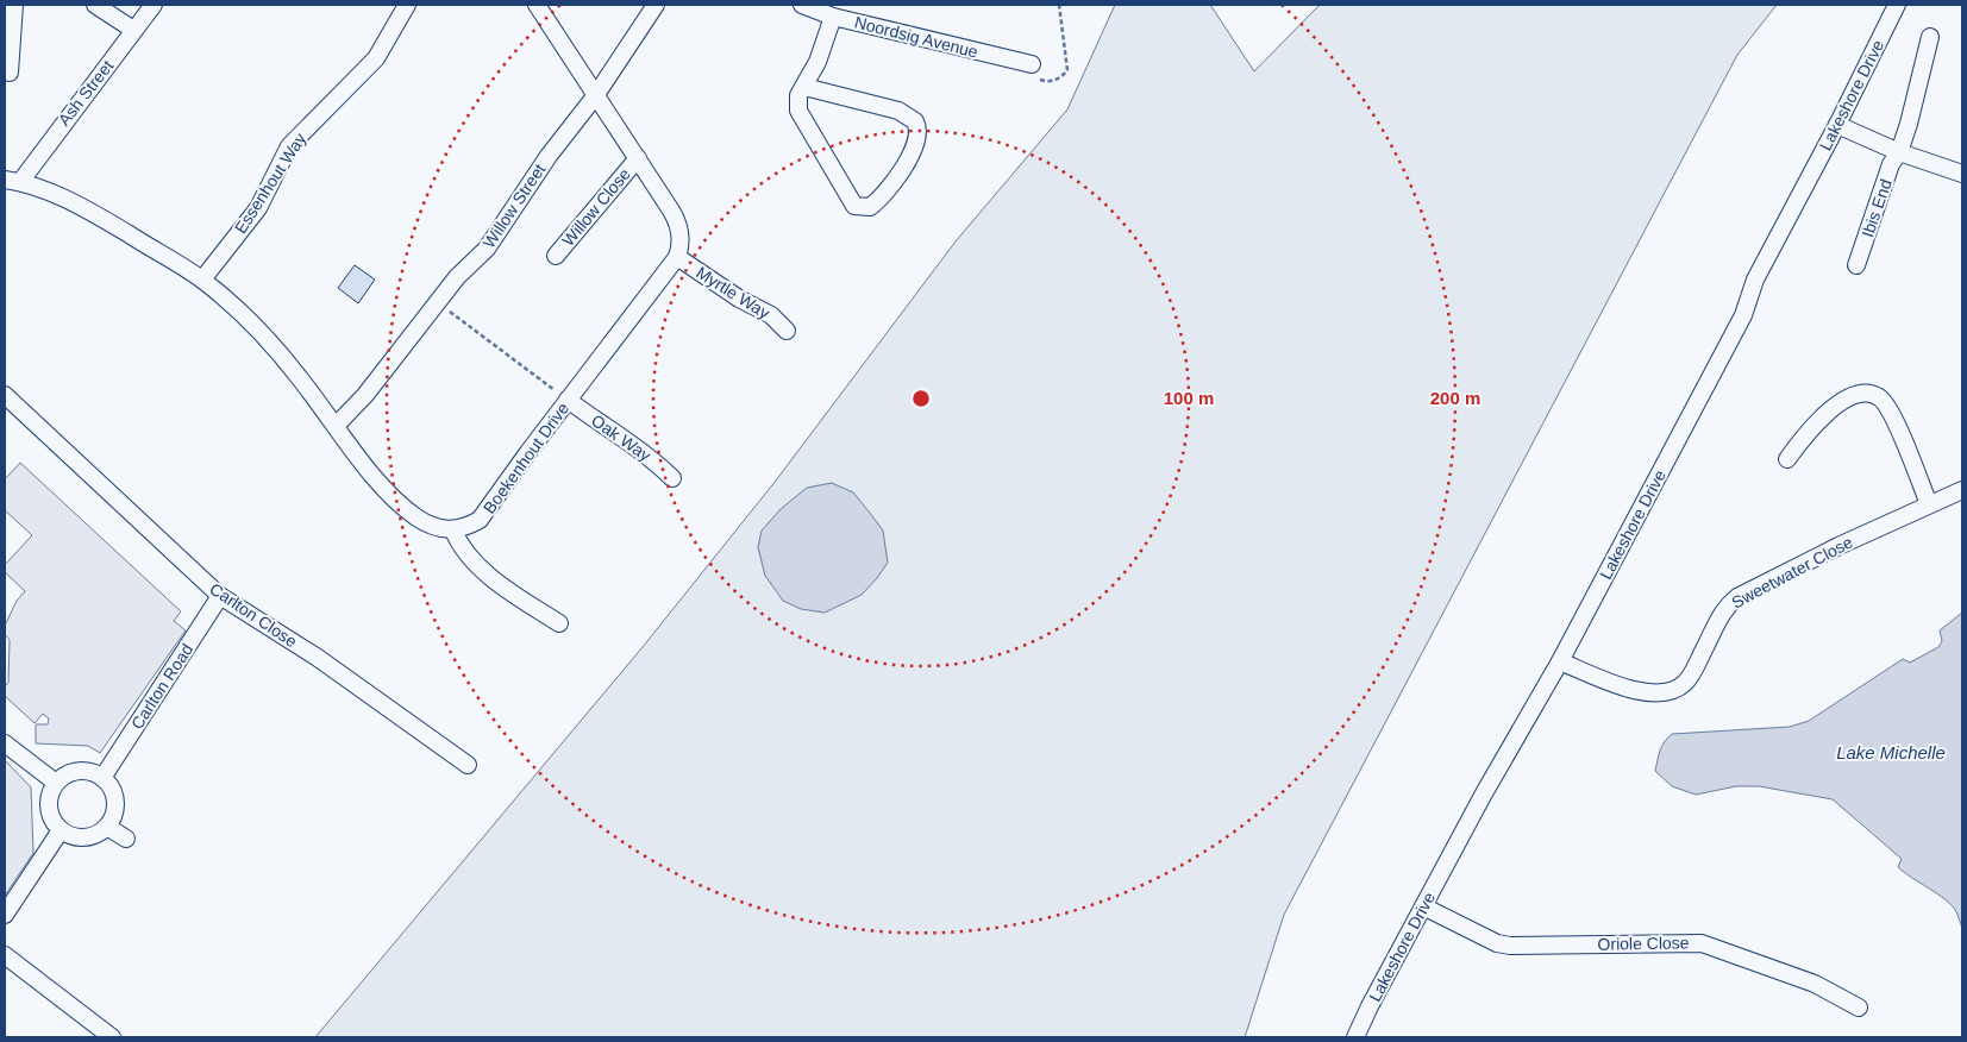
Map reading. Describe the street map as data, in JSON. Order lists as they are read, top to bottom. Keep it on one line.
{"streets":{"street":["Noordsig Avenue","Ash Street","Lakeshore Drive","Essenhout Way","Willow Street","Willow Close","Ibis End","Myrtle Way","Oak Way","Boekenhout Drive","Sweetwater Close","Carlton Close","Carlton Road","Oriole Close"]},"crossings":[["Lakeshore Drive","Sweetwater Close"],["Lakeshore Drive","Oriole Close"],["Myrtle Way","Boekenhout Drive"],["Oak Way","Boekenhout Drive"],["Carlton Close","Carlton Road"]],"water":["Lake Michelle"],"rings":["100 m","200 m"]}
